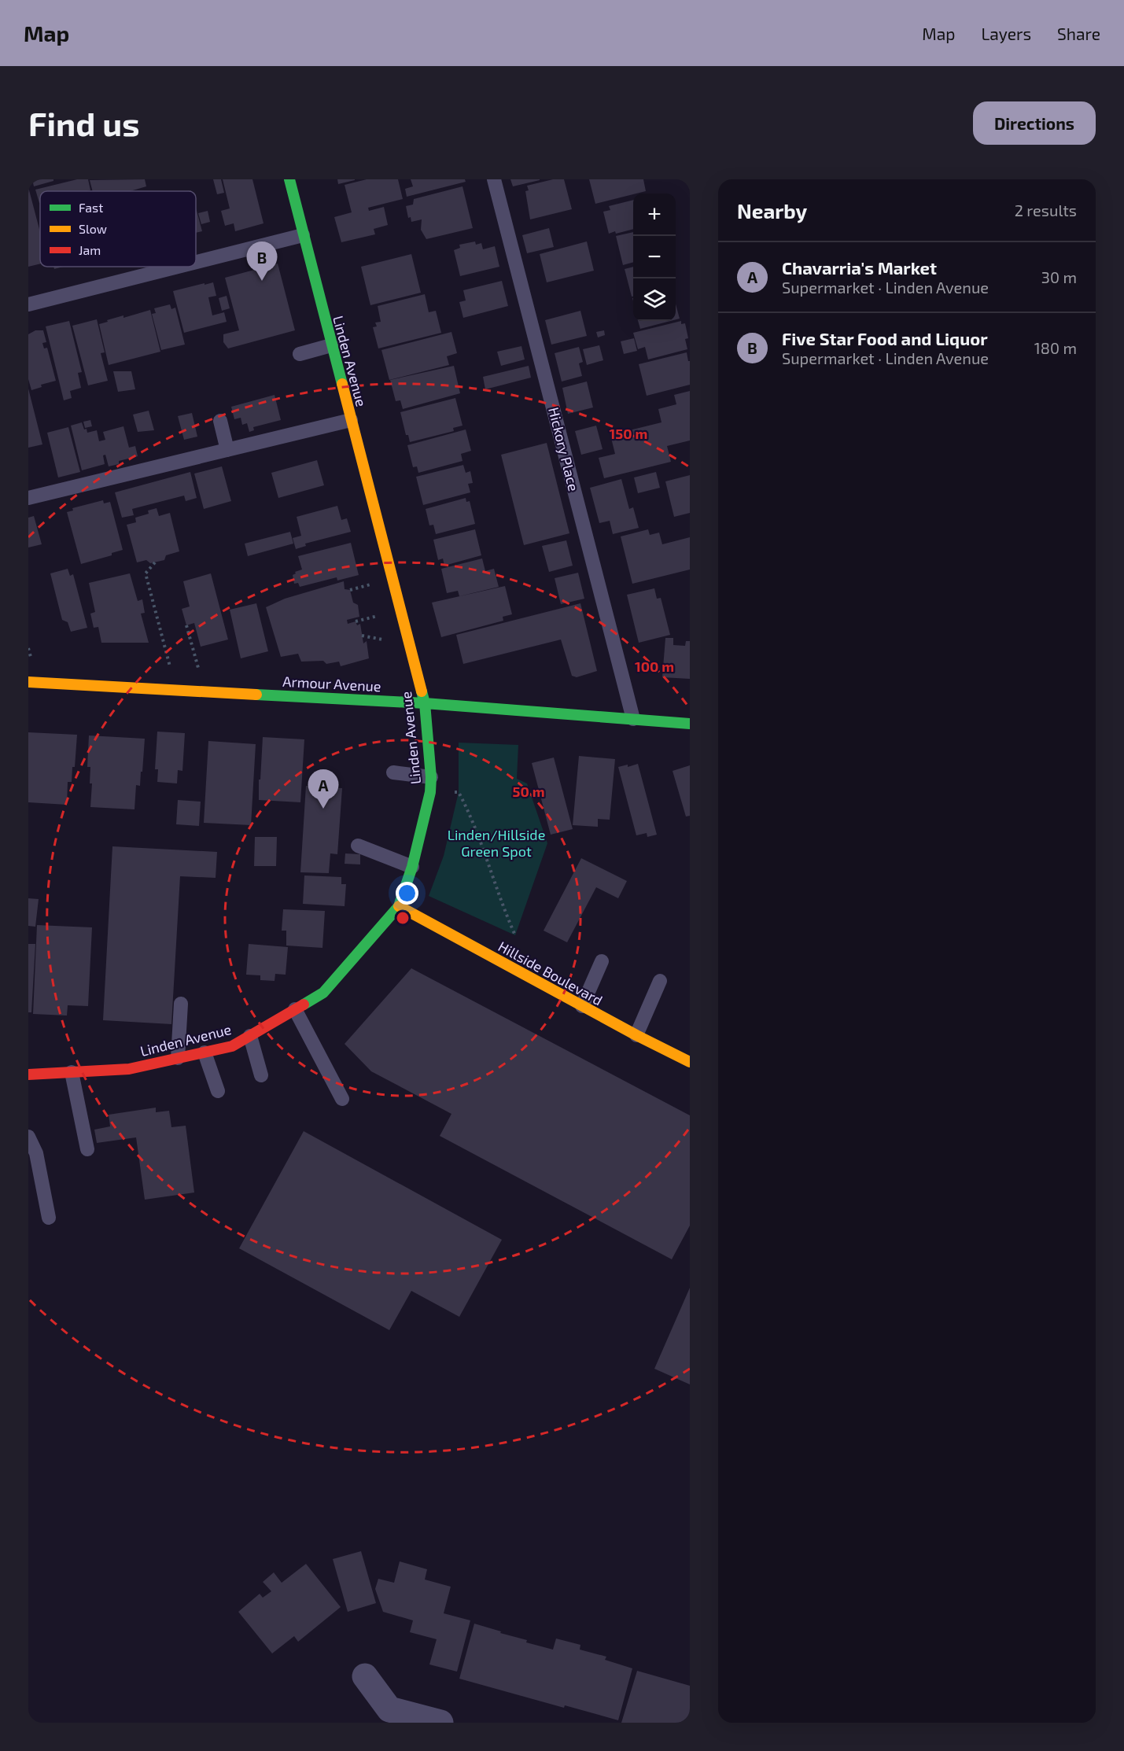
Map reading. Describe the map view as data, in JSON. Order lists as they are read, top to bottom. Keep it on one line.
{"streets":{"street":["Linden Avenue","Armour Avenue","Hillside Boulevard"],"lane":["Hickory Place"]},"crossings":[["Linden Avenue","Armour Avenue"],["Linden Avenue","Hillside Boulevard"],["Hickory Place","Armour Avenue"]],"parks":["Linden/Hillside Green Spot"],"legend":["Fast","Slow","Jam"],"page":{"header":"Map","nav":["Map","Layers","Share"],"buttons":"Directions","title":"Find us","heading":["Nearby","2 results"],"map_buttons":["+","−"],"list":[{"mark":"A","name":"Chavarria's Market","note":"Supermarket · Linden Avenue","value":"30 m"},{"mark":"B","name":"Five Star Food and Liquor","note":"Supermarket · Linden Avenue","value":"180 m"}],"pins":["B","A"]},"rings":["150 m","100 m","50 m"]}
